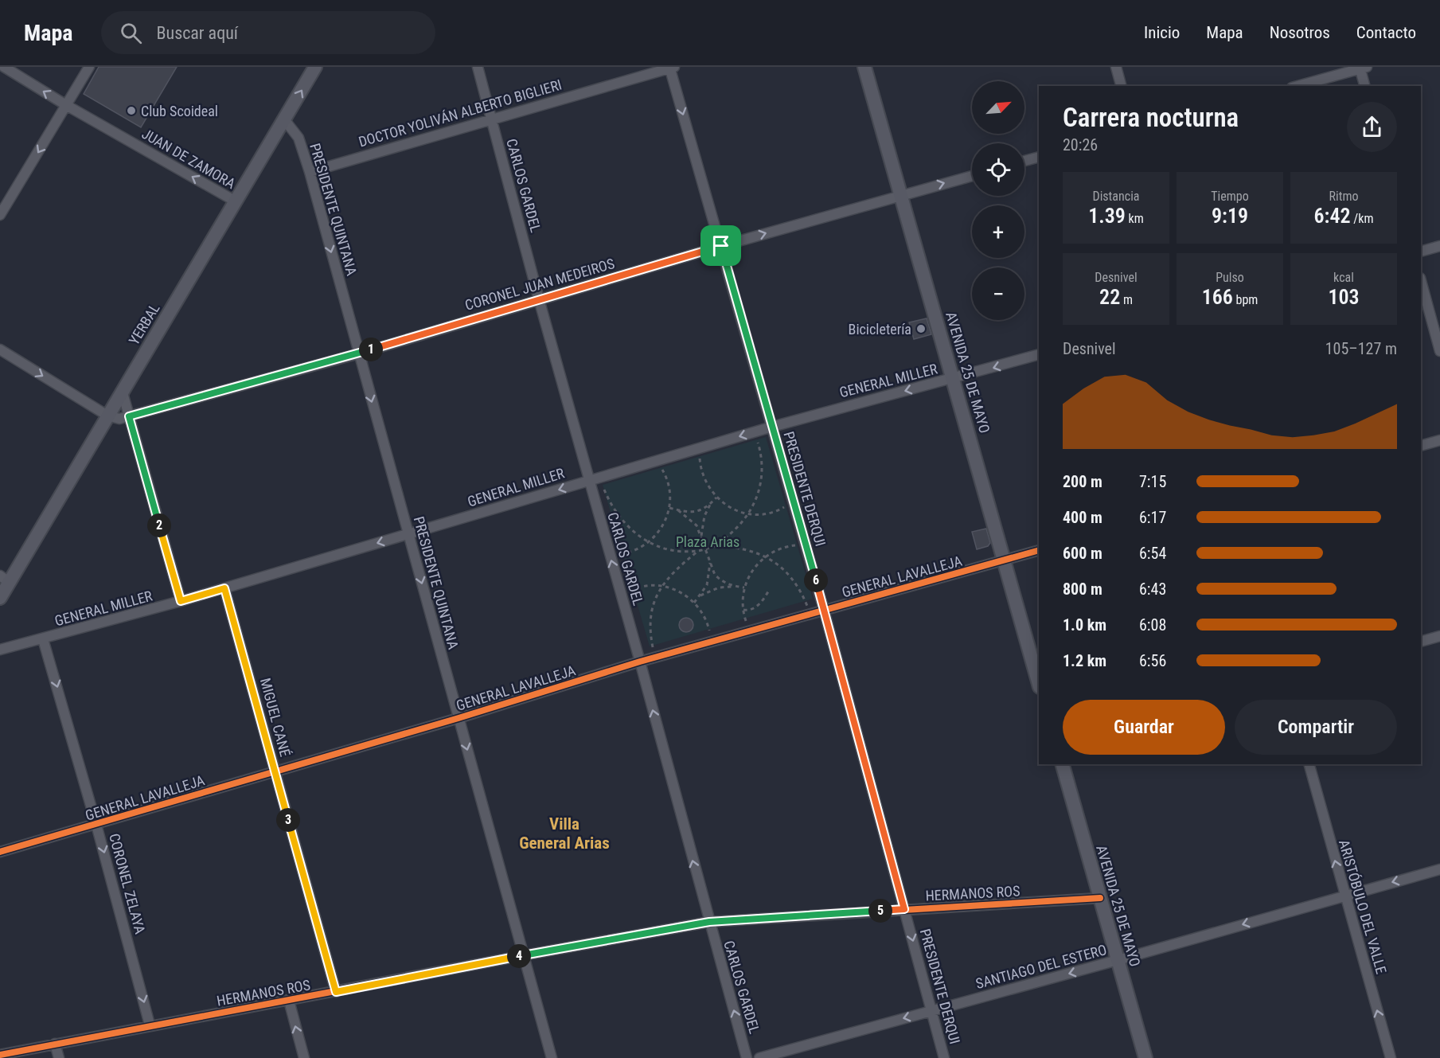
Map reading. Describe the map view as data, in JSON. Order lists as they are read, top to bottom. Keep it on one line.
{"streets":{"main road":["YERBAL","AVENIDA 25 DE MAYO"],"street":["DOCTOR YOLIVÁN ALBERTO BIGLIERI","JUAN DE ZAMORA","CARLOS GARDEL","PRESIDENTE QUINTANA","CORONEL JUAN MEDEIROS","GENERAL MILLER","PRESIDENTE DERQUI","GENERAL LAVALLEJA","MIGUEL CANÉ","CORONEL ZELAYA","HERMANOS ROS","ARISTÓBULO DEL VALLE","SANTIAGO DEL ESTERO"]},"crossings":[["DOCTOR YOLIVÁN ALBERTO BIGLIERI","CARLOS GARDEL"],["DOCTOR YOLIVÁN ALBERTO BIGLIERI","PRESIDENTE QUINTANA"],["DOCTOR YOLIVÁN ALBERTO BIGLIERI","PRESIDENTE DERQUI"],["JUAN DE ZAMORA","YERBAL"],["CARLOS GARDEL","CORONEL JUAN MEDEIROS"],["CARLOS GARDEL","GENERAL MILLER"],["CARLOS GARDEL","GENERAL LAVALLEJA"],["CARLOS GARDEL","HERMANOS ROS"],["PRESIDENTE QUINTANA","CORONEL JUAN MEDEIROS"],["PRESIDENTE QUINTANA","YERBAL"],["PRESIDENTE QUINTANA","GENERAL MILLER"],["PRESIDENTE QUINTANA","GENERAL LAVALLEJA"],["PRESIDENTE QUINTANA","HERMANOS ROS"],["CORONEL JUAN MEDEIROS","YERBAL"],["CORONEL JUAN MEDEIROS","AVENIDA 25 DE MAYO"],["CORONEL JUAN MEDEIROS","PRESIDENTE DERQUI"],["AVENIDA 25 DE MAYO","GENERAL MILLER"],["AVENIDA 25 DE MAYO","GENERAL LAVALLEJA"],["AVENIDA 25 DE MAYO","HERMANOS ROS"],["AVENIDA 25 DE MAYO","SANTIAGO DEL ESTERO"],["GENERAL MILLER","PRESIDENTE DERQUI"],["GENERAL MILLER","MIGUEL CANÉ"],["GENERAL MILLER","CORONEL ZELAYA"],["PRESIDENTE DERQUI","GENERAL LAVALLEJA"],["PRESIDENTE DERQUI","HERMANOS ROS"],["PRESIDENTE DERQUI","SANTIAGO DEL ESTERO"],["GENERAL LAVALLEJA","MIGUEL CANÉ"],["GENERAL LAVALLEJA","CORONEL ZELAYA"],["MIGUEL CANÉ","HERMANOS ROS"],["CORONEL ZELAYA","HERMANOS ROS"],["ARISTÓBULO DEL VALLE","SANTIAGO DEL ESTERO"]],"one_way":["JUAN DE ZAMORA","CARLOS GARDEL","PRESIDENTE QUINTANA","GENERAL MILLER","CORONEL ZELAYA","ARISTÓBULO DEL VALLE","SANTIAGO DEL ESTERO"],"districts":["Villa General Arias"],"parks":["Plaza Arias"],"places":["Club Scoideal","Bicicletería"],"north":"top right","page":{"header":"Mapa","search":"Buscar aquí","nav":["Inicio","Mapa","Nosotros","Contacto"],"map_buttons":["+","−"],"heading":["Carrera nocturna","20:26"],"stats":[["Distancia","1.39 km"],["Tiempo","9:19"],["Ritmo","6:42 /km"],["Desnivel","22 m"],["Pulso","166 bpm"],["kcal","103"]],"chart":["Desnivel","105–127 m"],"pins":["1","2","6","3","5","4"],"list":[{"name":"200 m","note":"7:15"},{"name":"400 m","note":"6:17"},{"name":"600 m","note":"6:54"},{"name":"800 m","note":"6:43"},{"name":"1.0 km","note":"6:08"},{"name":"1.2 km","note":"6:56"}],"buttons":["Guardar","Compartir"]}}
